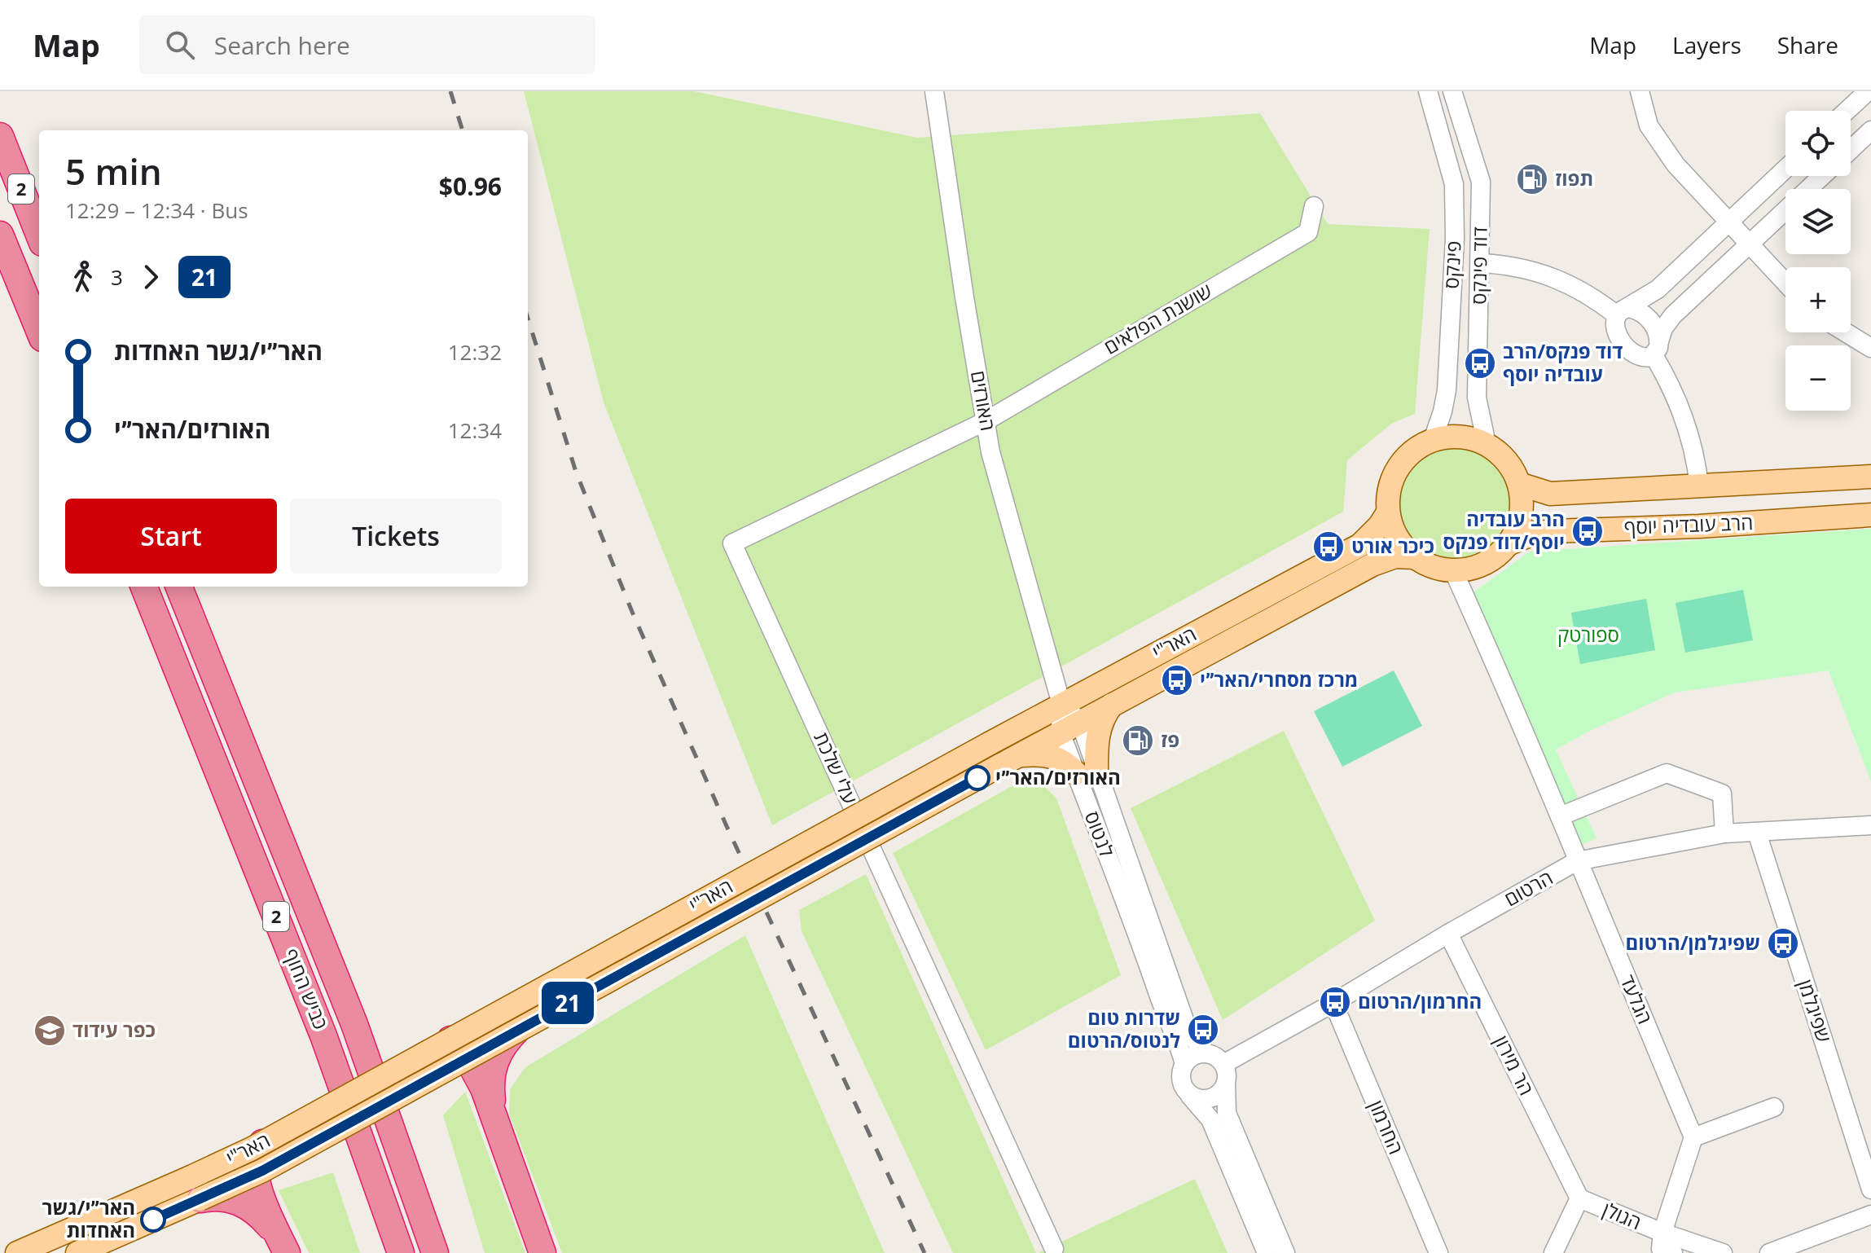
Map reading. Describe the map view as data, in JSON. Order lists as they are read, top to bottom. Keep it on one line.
{"streets":{"highway":["2","כביש החוף"],"main road":["הרב עובדיה יוסף","האר\"י"],"street":["פינקס","דוד פינקס","שושנת הפלאים","האורזים","עלי שלכת","לנטוס","הרטום","הגלעד","שפיגלמן","הר מירון","החרמון","הגולן"]},"crossings":[["פינקס","דוד פינקס"],["פינקס","הרב עובדיה יוסף"],["פינקס","האר\"י"],["פינקס","הגלעד"],["דוד פינקס","הרב עובדיה יוסף"],["דוד פינקס","האר\"י"],["דוד פינקס","הגלעד"],["שושנת הפלאים","האורזים"],["שושנת הפלאים","עלי שלכת"],["האורזים","האר\"י"],["האורזים","עלי שלכת"],["האורזים","לנטוס"],["הרב עובדיה יוסף","האר\"י"],["הרב עובדיה יוסף","הגלעד"],["האר\"י","לנטוס"],["האר\"י","הגלעד"],["לנטוס","הרטום"],["הרטום","הגלעד"],["הרטום","שפיגלמן"],["הרטום","הר מירון"],["הרטום","החרמון"],["הר מירון","הגולן"]],"parks":["ספורטק"],"places":{"fuel station":["תפוז","פז"],"bus stop":["דוד פנקס/הרב עובדיה יוסף","הרב עובדיה יוסף/דוד פנקס","כיכר אורט","מרכז מסחרי/האר״י","שפיגלמן/הרטום","החרמון/הרטום","שדרות טום לנטוס/הרטום"],"other":["האורזים/האר״י","האר״י/גשר האחדות"],"school or university":["כפר עידוד"]},"lines":["bus line 21"],"page":{"header":"Map","search":"Search here","nav":["Map","Layers","Share"],"on_map":"21","map_buttons":["+","−"],"heading":["5 min","12:29 – 12:34 · Bus","$0.96"],"legs":["3","21"],"list":[{"name":"האר״י/גשר האחדות","value":"12:32"},{"name":"האורזים/האר״י","value":"12:34"}],"buttons":["Start","Tickets"]}}
